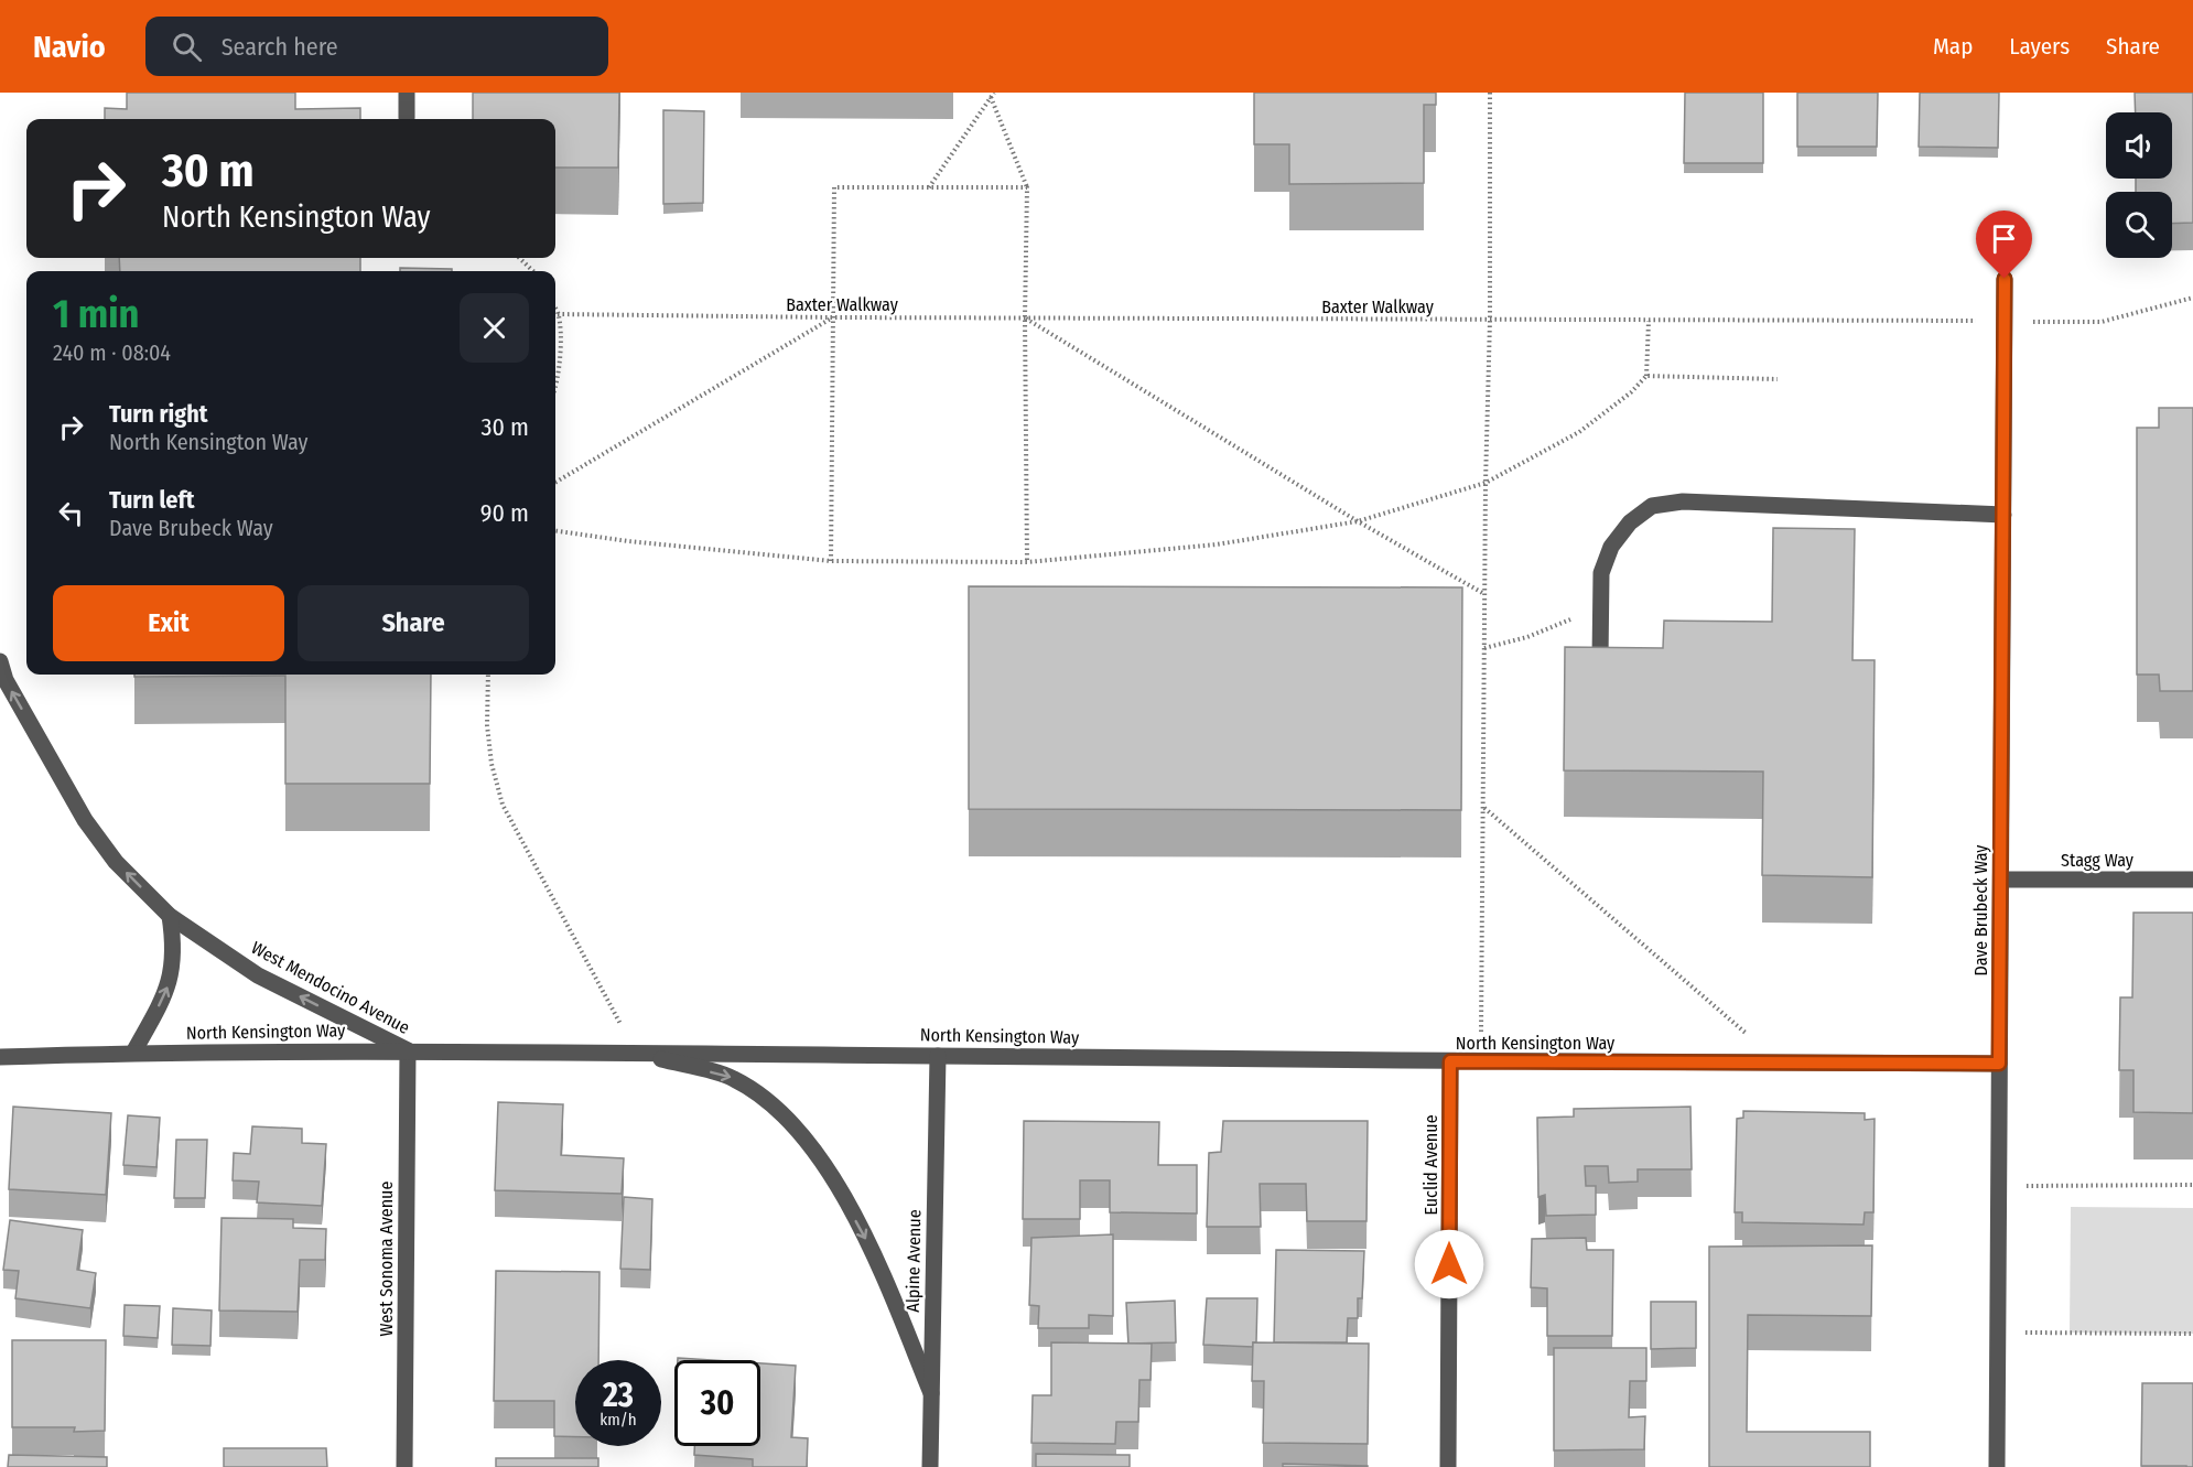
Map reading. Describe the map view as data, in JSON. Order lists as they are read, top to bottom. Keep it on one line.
{"streets":{"street":["Stagg Way","Dave Brubeck Way","West Mendocino Avenue","North Kensington Way","Euclid Avenue","West Sonoma Avenue","Alpine Avenue"],"path":["Baxter Walkway"]},"crossings":[["Baxter Walkway","Dave Brubeck Way"],["Stagg Way","Dave Brubeck Way"],["Dave Brubeck Way","North Kensington Way"],["West Mendocino Avenue","North Kensington Way"],["West Mendocino Avenue","West Sonoma Avenue"],["North Kensington Way","Euclid Avenue"],["North Kensington Way","West Sonoma Avenue"],["North Kensington Way","Alpine Avenue"]],"one_way":["West Mendocino Avenue"],"page":{"header":"Navio","search":"Search here","nav":["Map","Layers","Share"],"turn":["30 m","North Kensington Way"],"heading":["1 min","240 m · 08:04"],"list":[{"name":"Turn right","note":"North Kensington Way","value":"30 m"},{"name":"Turn left","note":"Dave Brubeck Way","value":"90 m"}],"buttons":["Exit","Share"],"speed":"23 km/h","limit":"30"}}
